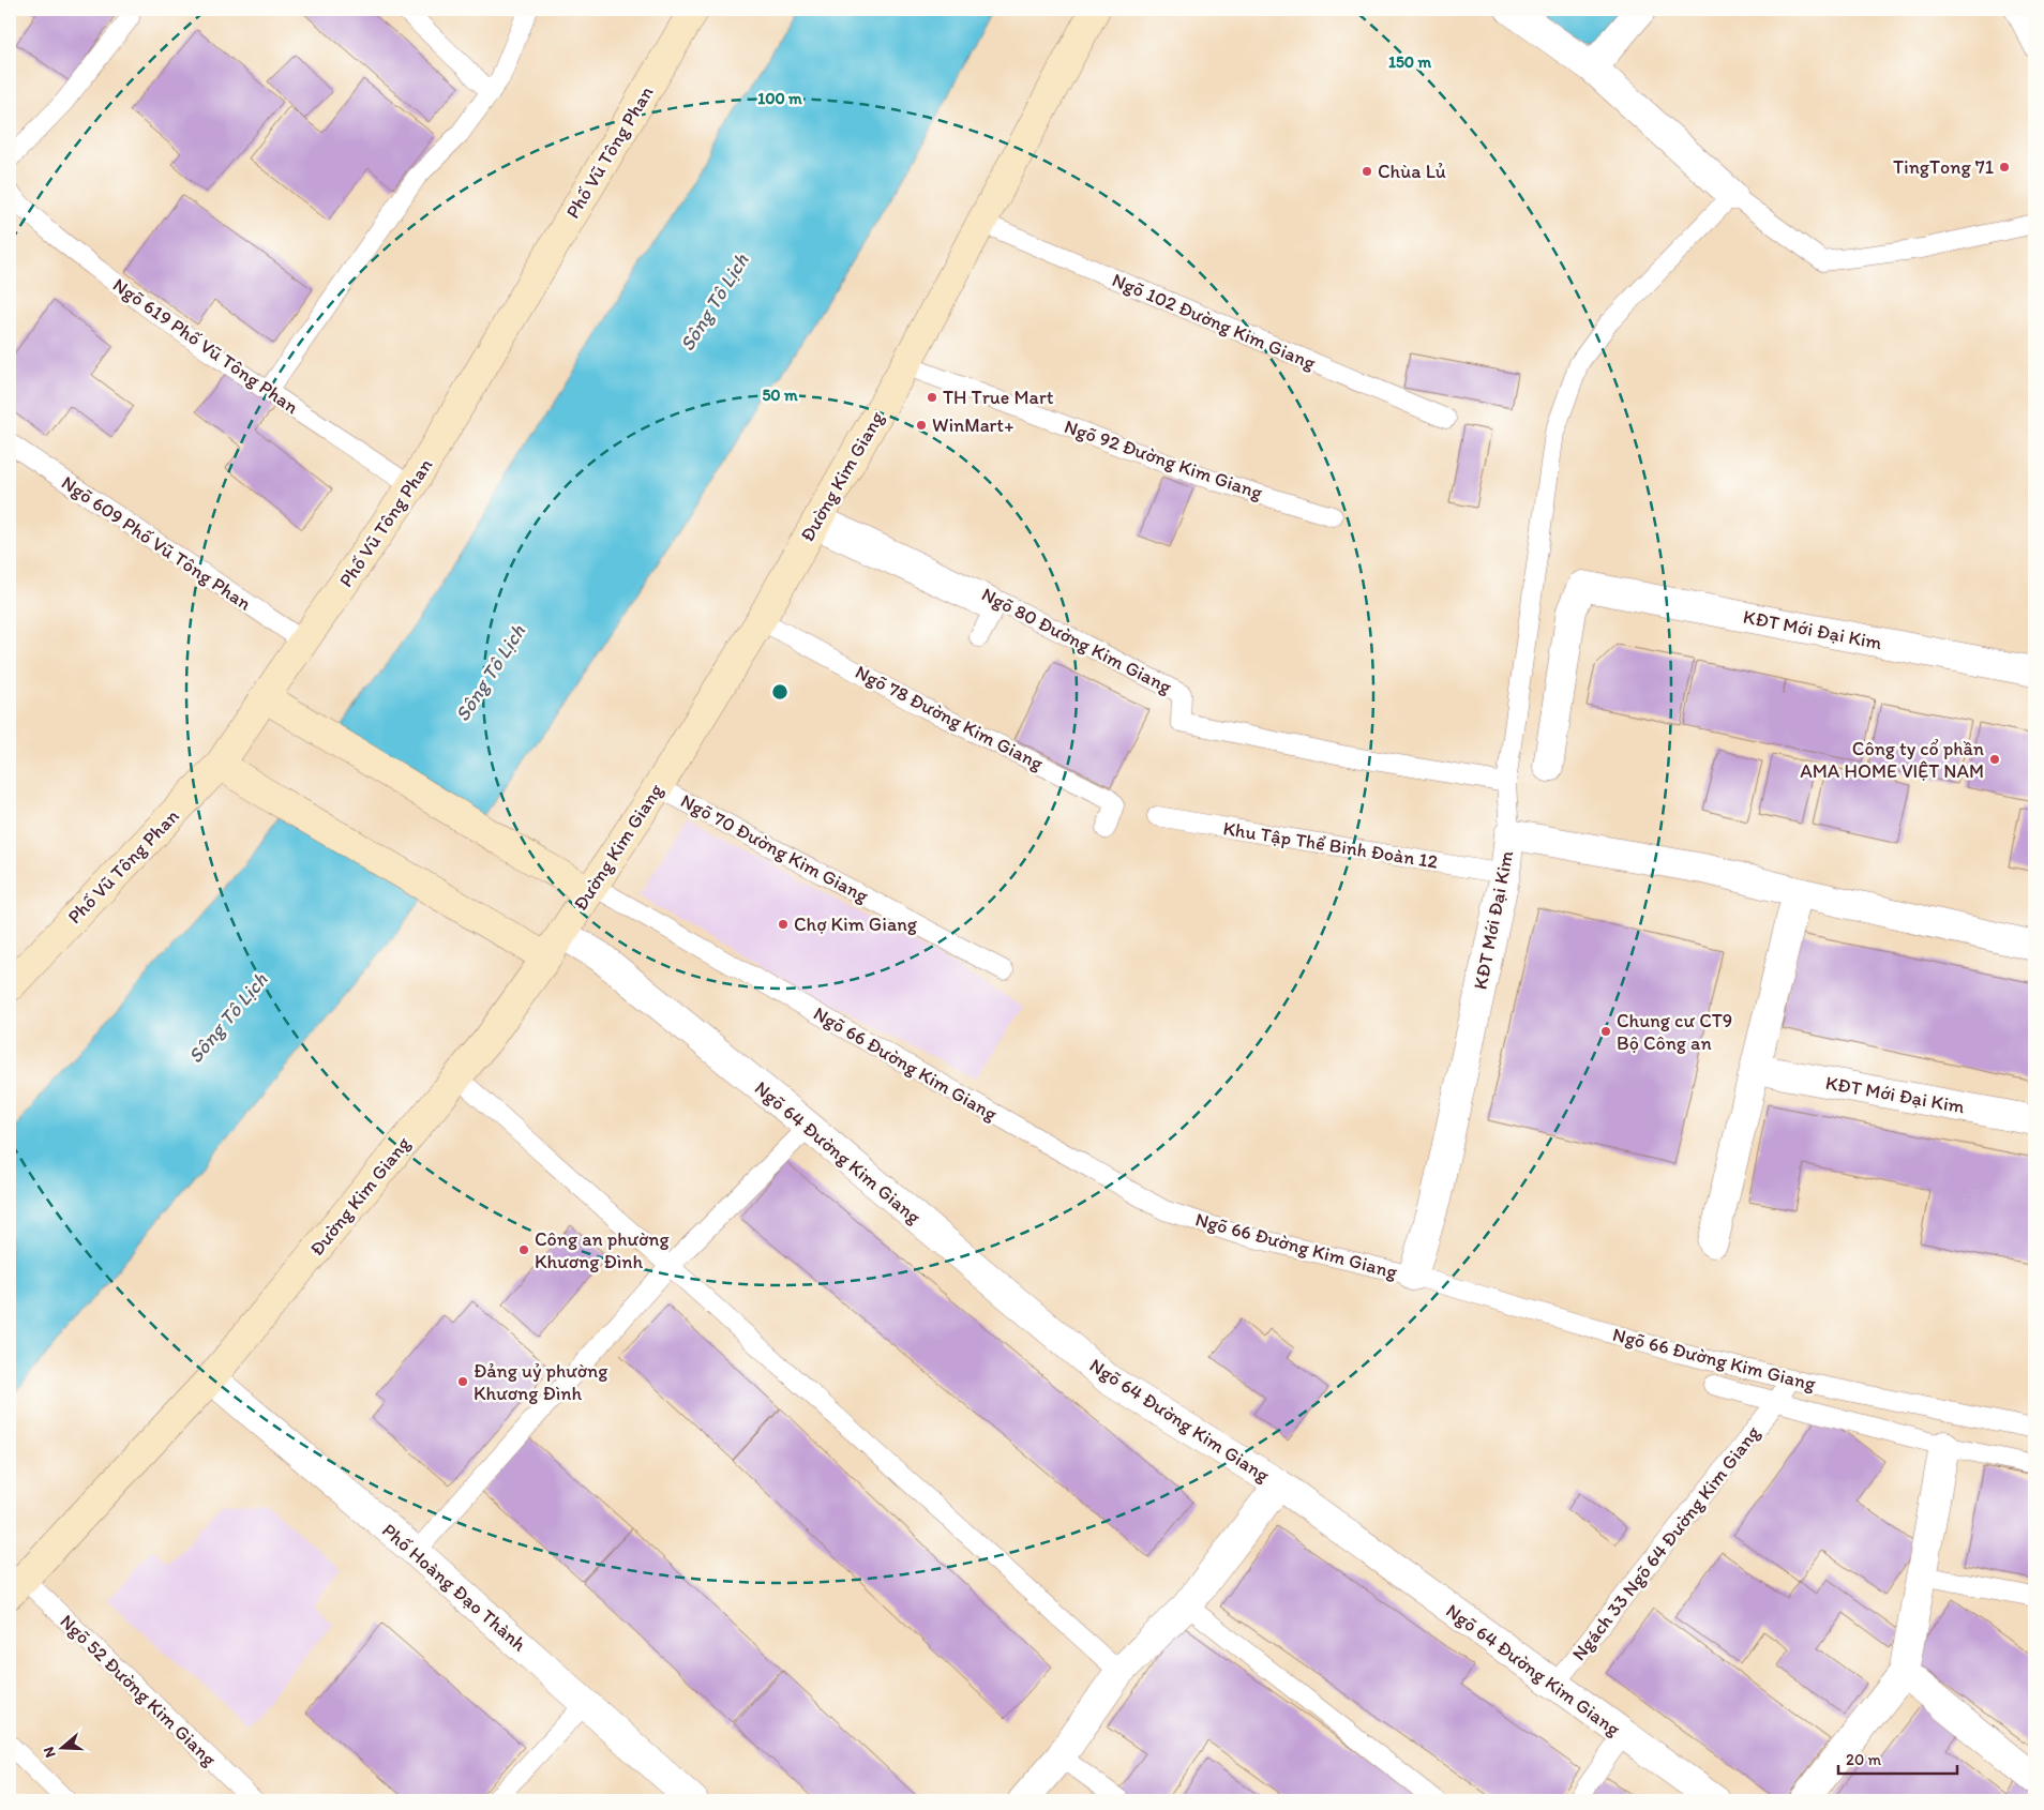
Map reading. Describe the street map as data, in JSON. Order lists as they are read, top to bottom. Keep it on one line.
{"streets":{"main road":["Phố Vũ Tông Phan","Đường Kim Giang"],"street":["KĐT Mới Đại Kim","Ngõ 64 Đường Kim Giang","Phố Hoàng Đạo Thành"],"lane":["Ngõ 102 Đường Kim Giang","Ngõ 619 Phố Vũ Tông Phan","Ngõ 92 Đường Kim Giang","Ngõ 609 Phố Vũ Tông Phan","Ngõ 80 Đường Kim Giang","Ngõ 78 Đường Kim Giang","Khu Tập Thể Binh Đoàn 12","Ngõ 70 Đường Kim Giang","Ngõ 66 Đường Kim Giang","Ngách 33 Ngõ 64 Đường Kim Giang","Ngõ 52 Đường Kim Giang"]},"crossings":[["Phố Vũ Tông Phan","Ngõ 619 Phố Vũ Tông Phan"],["Phố Vũ Tông Phan","Ngõ 609 Phố Vũ Tông Phan"],["Ngõ 102 Đường Kim Giang","Đường Kim Giang"],["Ngõ 92 Đường Kim Giang","Đường Kim Giang"],["Đường Kim Giang","Ngõ 80 Đường Kim Giang"],["Đường Kim Giang","Ngõ 78 Đường Kim Giang"],["Đường Kim Giang","Ngõ 70 Đường Kim Giang"],["Đường Kim Giang","Ngõ 66 Đường Kim Giang"],["Đường Kim Giang","Ngõ 64 Đường Kim Giang"],["Đường Kim Giang","Phố Hoàng Đạo Thành"],["Đường Kim Giang","Ngõ 52 Đường Kim Giang"],["KĐT Mới Đại Kim","Khu Tập Thể Binh Đoàn 12"],["KĐT Mới Đại Kim","Ngõ 66 Đường Kim Giang"],["Ngõ 66 Đường Kim Giang","Ngách 33 Ngõ 64 Đường Kim Giang"],["Ngõ 64 Đường Kim Giang","Ngách 33 Ngõ 64 Đường Kim Giang"]],"water":["Sông Tô Lịch"],"places":["TingTong 71","Chùa Lủ","TH True Mart","WinMart+","Công ty cổ phần AMA HOME VIỆT NAM","Chợ Kim Giang","Chung cư CT9 Bộ Công an","Công an phường Khương Đình","Đảng uỷ phường Khương Đình"],"scale_bar":"20 m","north":"left","rings":["150 m","100 m","50 m"]}
